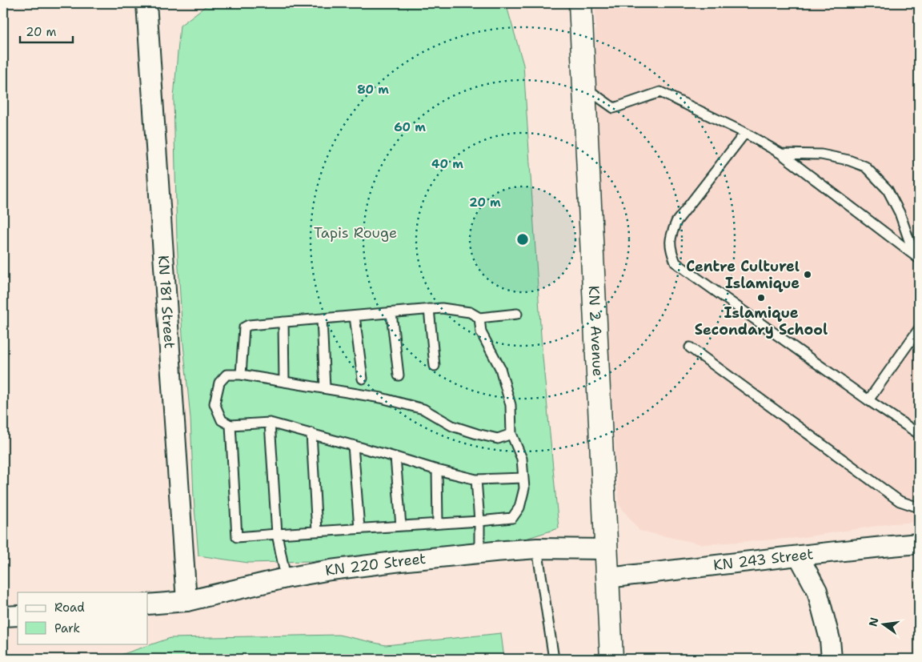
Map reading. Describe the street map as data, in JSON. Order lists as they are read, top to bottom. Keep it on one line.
{"streets":{"main road":["KN 2 Avenue"],"street":["KN 181 Street","KN 243 Street","KN 220 Street"]},"crossings":[["KN 181 Street","KN 220 Street"],["KN 2 Avenue","KN 243 Street"],["KN 2 Avenue","KN 220 Street"]],"parks":["Tapis Rouge"],"places":["Centre Culturel Islamique","Islamique Secondary School"],"legend":["Road","Park"],"scale_bar":"20 m","north":"left","rings":["80 m","60 m","40 m","20 m"]}
